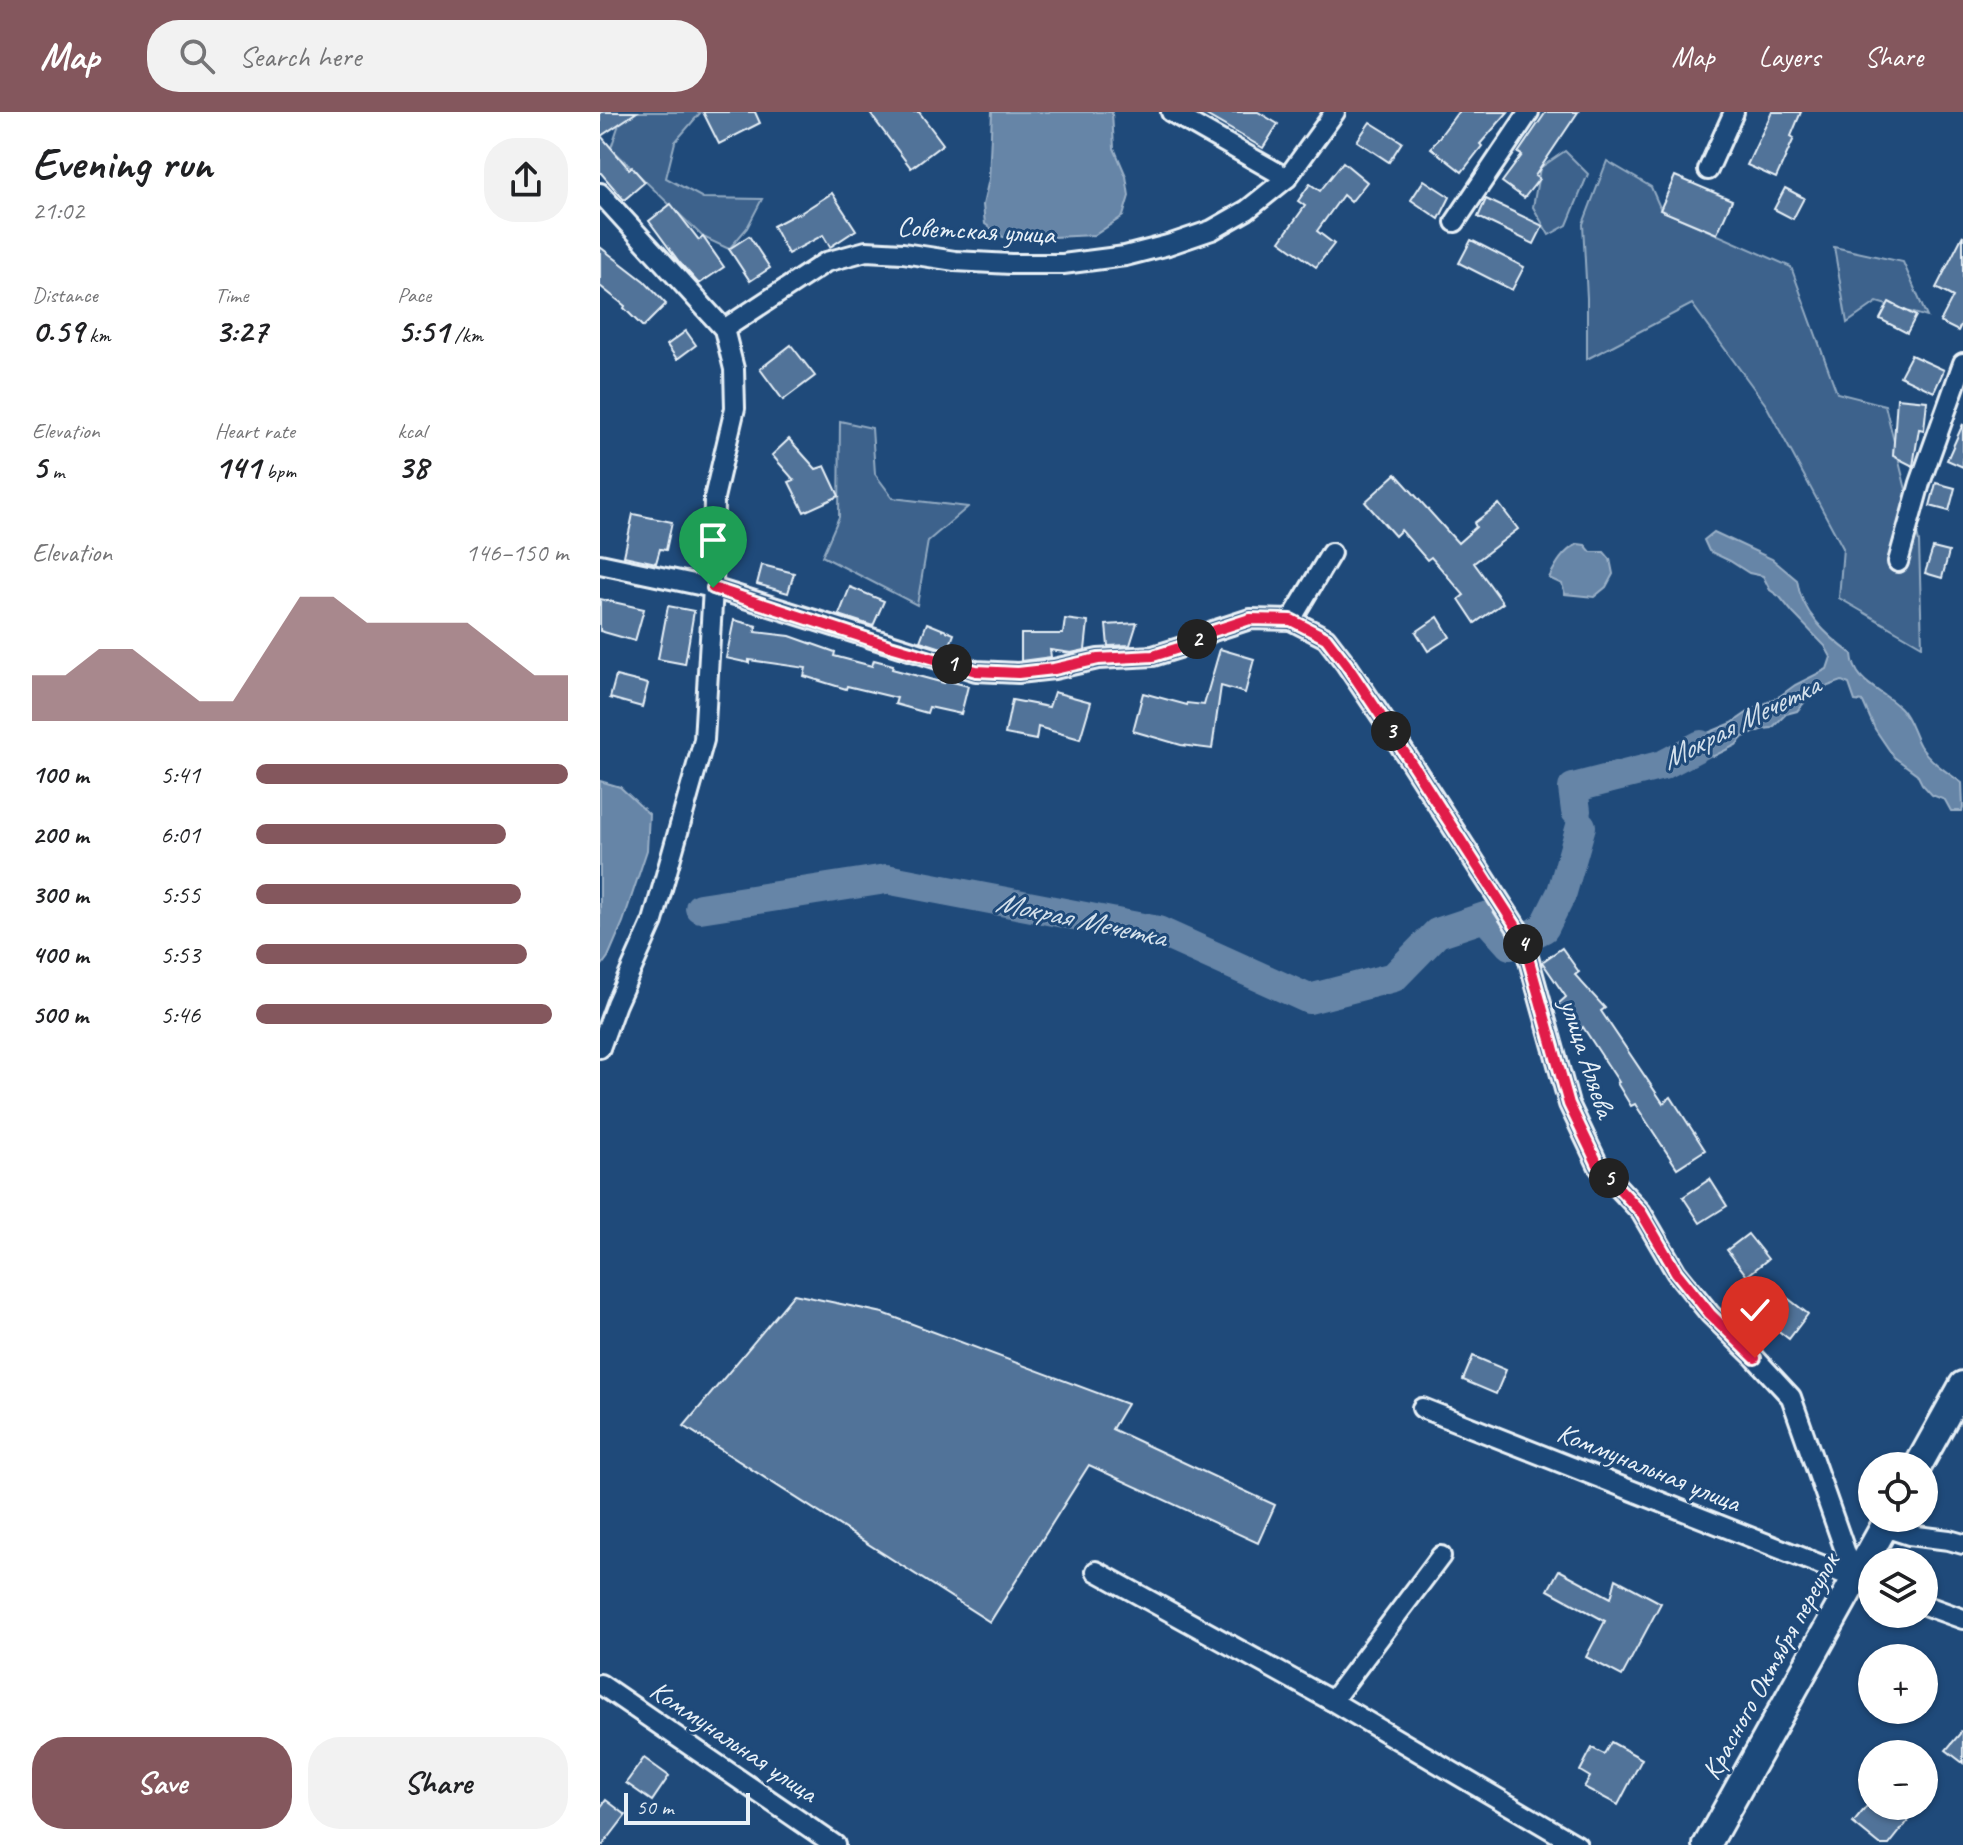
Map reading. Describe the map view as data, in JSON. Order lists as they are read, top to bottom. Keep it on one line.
{"streets":{"street":["Советская улица","улица Аляева","Коммунальная улица","Красного Октября переулок"]},"water":["Мокрая Мечетка"],"scale_bar":"50 m","page":{"header":"Map","search":"Search here","nav":["Map","Layers","Share"],"heading":["Evening run","21:02"],"stats":[["Distance","0.59 km"],["Time","3:27"],["Pace","5:51 /km"],["Elevation","5 m"],["Heart rate","141 bpm"],["kcal","38"]],"chart":["Elevation","146–150 m"],"pins":["2","1","3","4","5"],"list":[{"name":"100 m","note":"5:41"},{"name":"200 m","note":"6:01"},{"name":"300 m","note":"5:55"},{"name":"400 m","note":"5:53"},{"name":"500 m","note":"5:46"}],"map_buttons":["+","−"],"buttons":["Save","Share"],"scale":"50 m"}}
